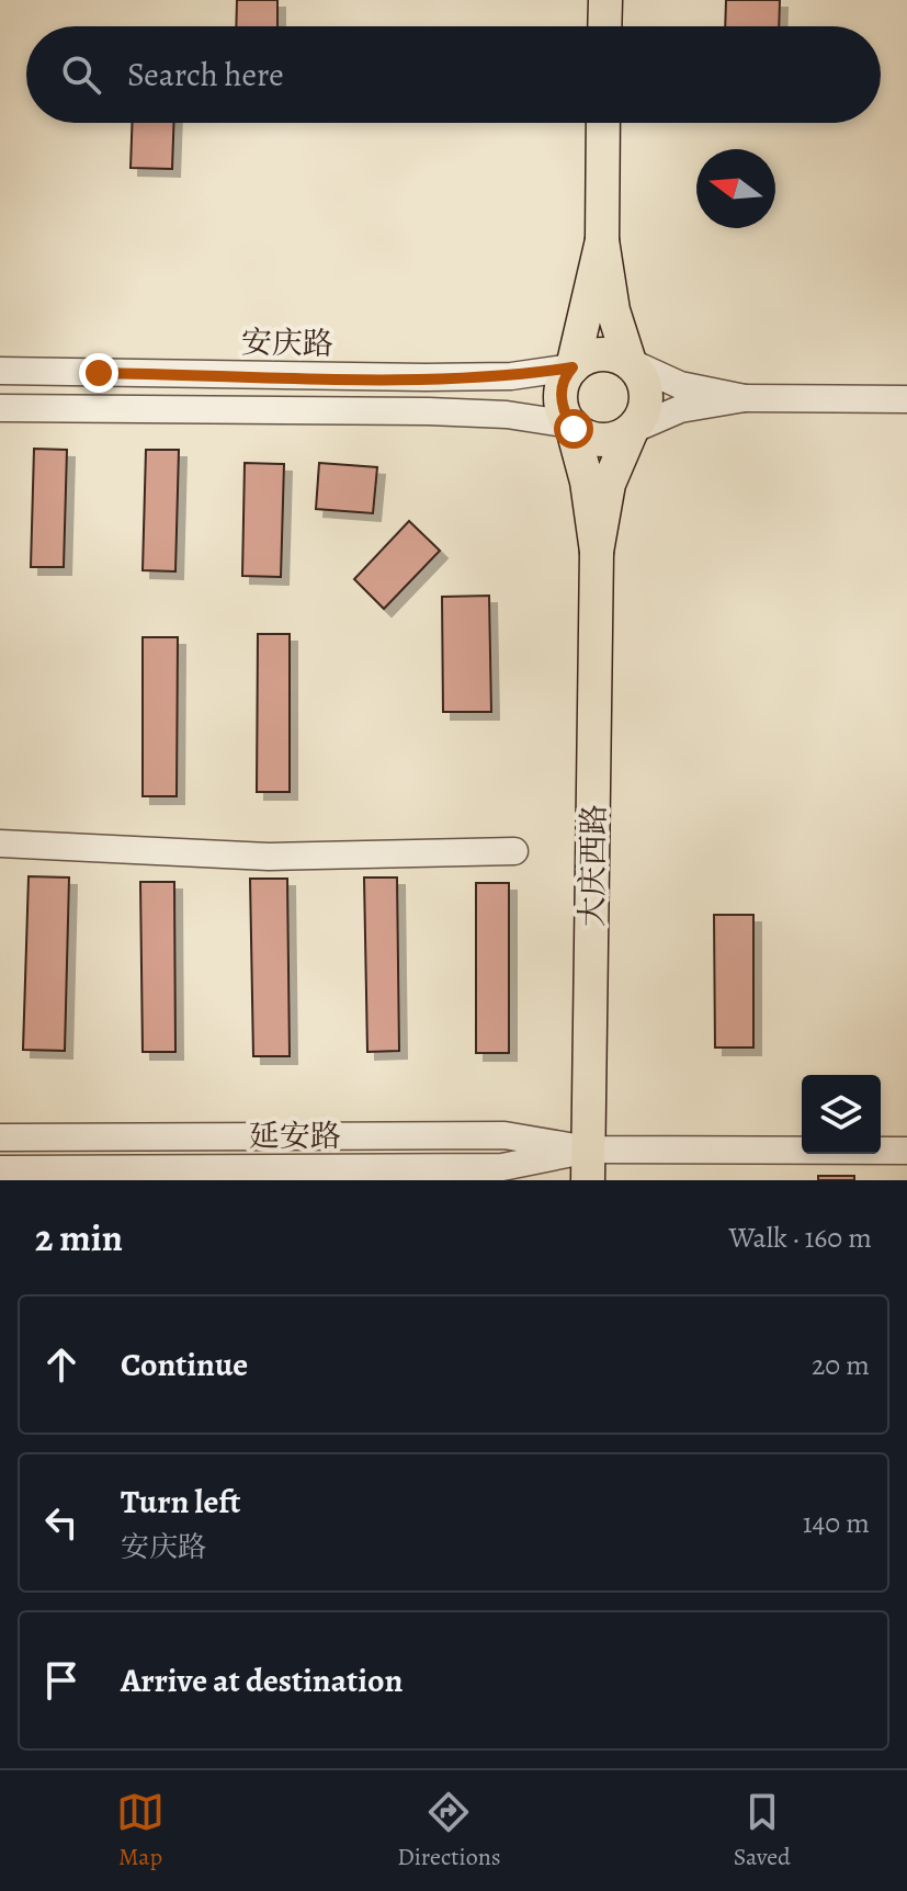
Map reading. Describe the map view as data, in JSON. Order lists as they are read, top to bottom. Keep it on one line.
{"streets":{"main road":["大庆西路"],"street":["安庆路","延安路"]},"crossings":[["大庆西路","延安路"]],"north":"left","page":{"search":"Search here","heading":["2 min","Walk · 160 m"],"list":[["Continue","20 m"],["Turn left","安庆路","140 m"],"Arrive at destination"],"nav":["Map","Directions","Saved"]}}
